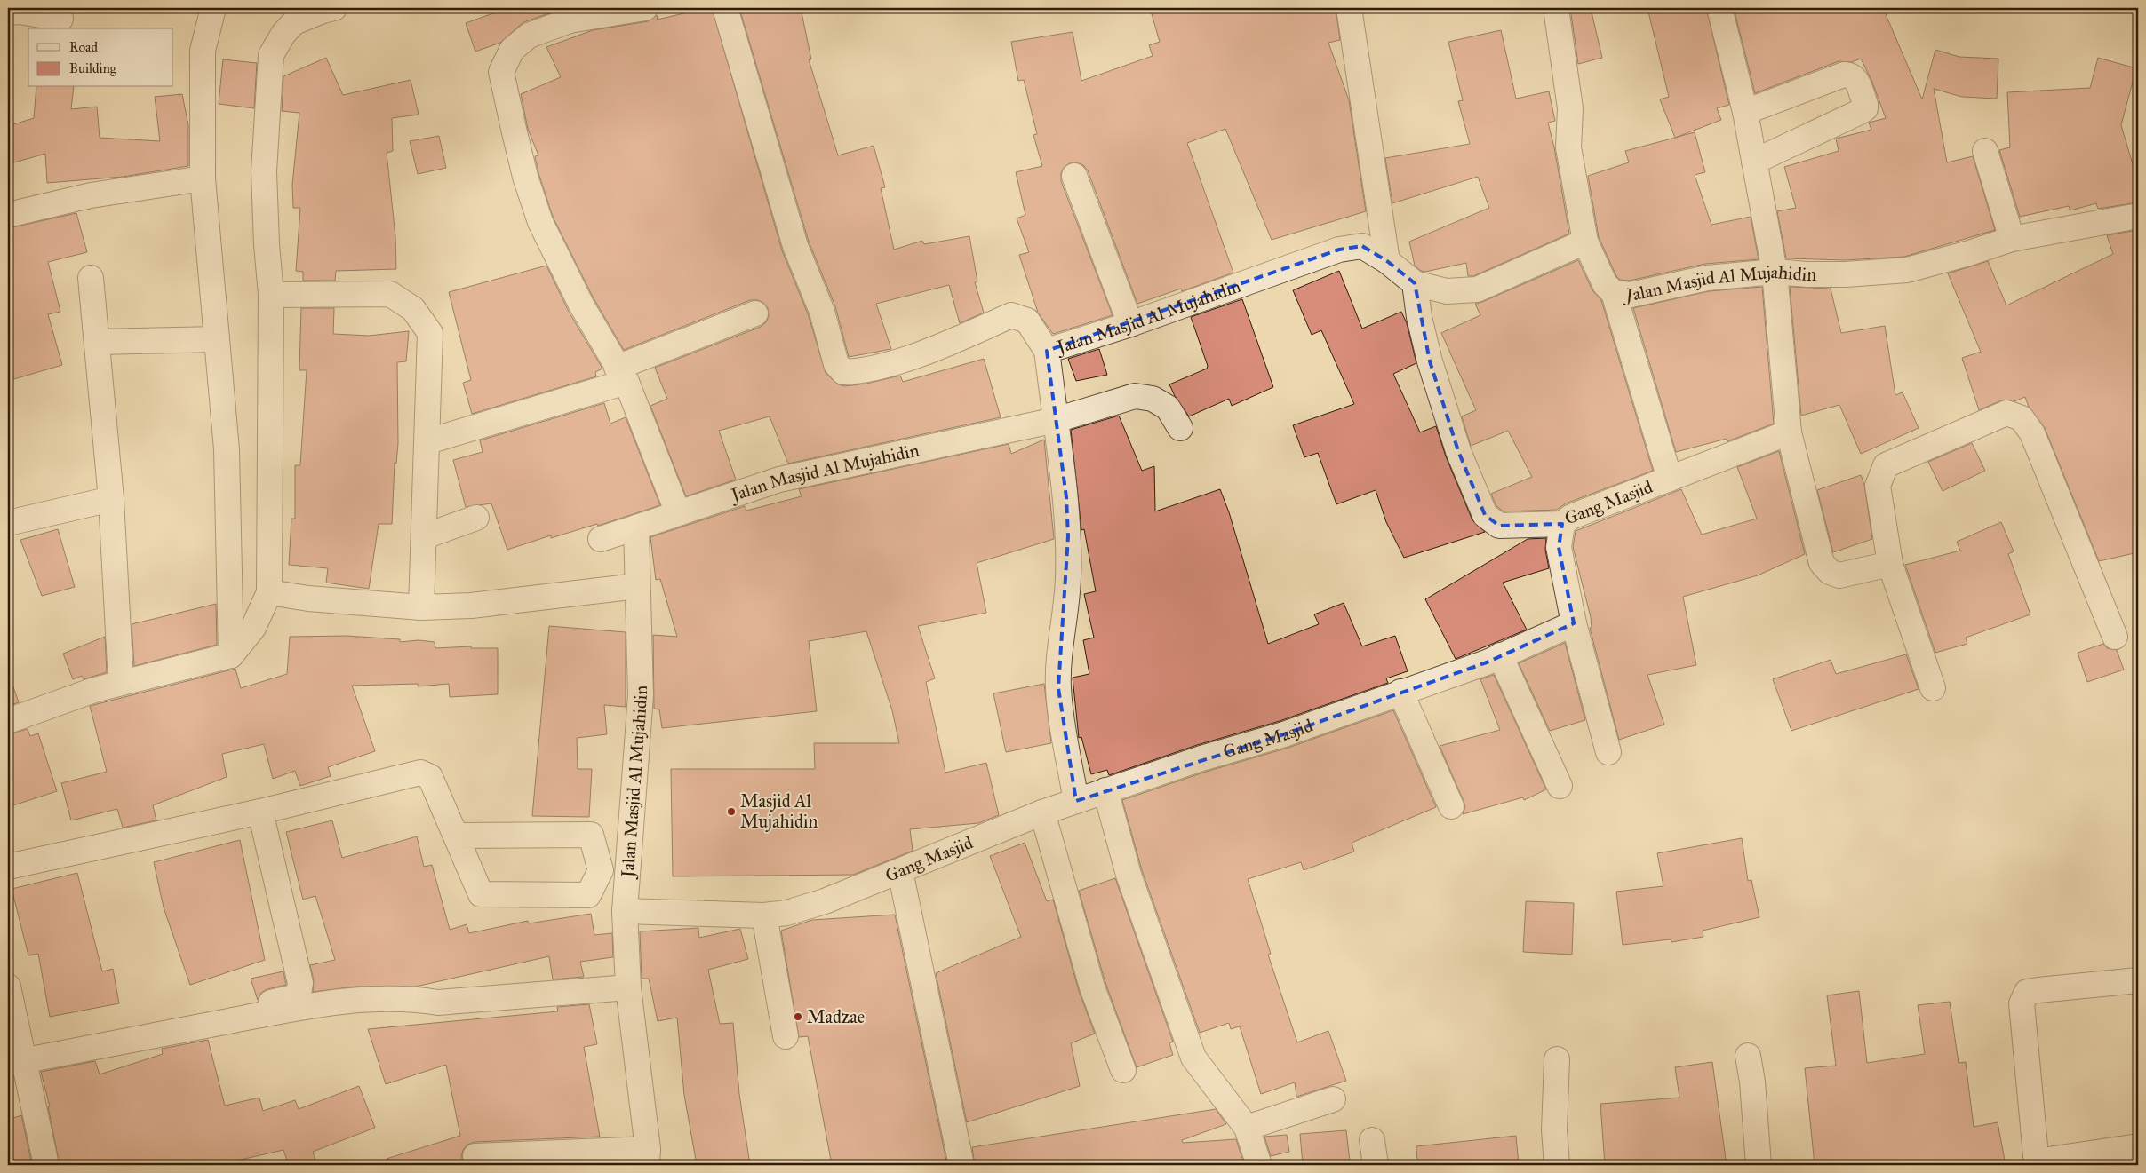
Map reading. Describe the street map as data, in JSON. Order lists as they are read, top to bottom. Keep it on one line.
{"streets":{"street":["Jalan Masjid Al Mujahidin","Gang Masjid"]},"crossings":[["Jalan Masjid Al Mujahidin","Gang Masjid"]],"places":["Masjid Al Mujahidin","Madzae"],"legend":["Road","Building"]}
